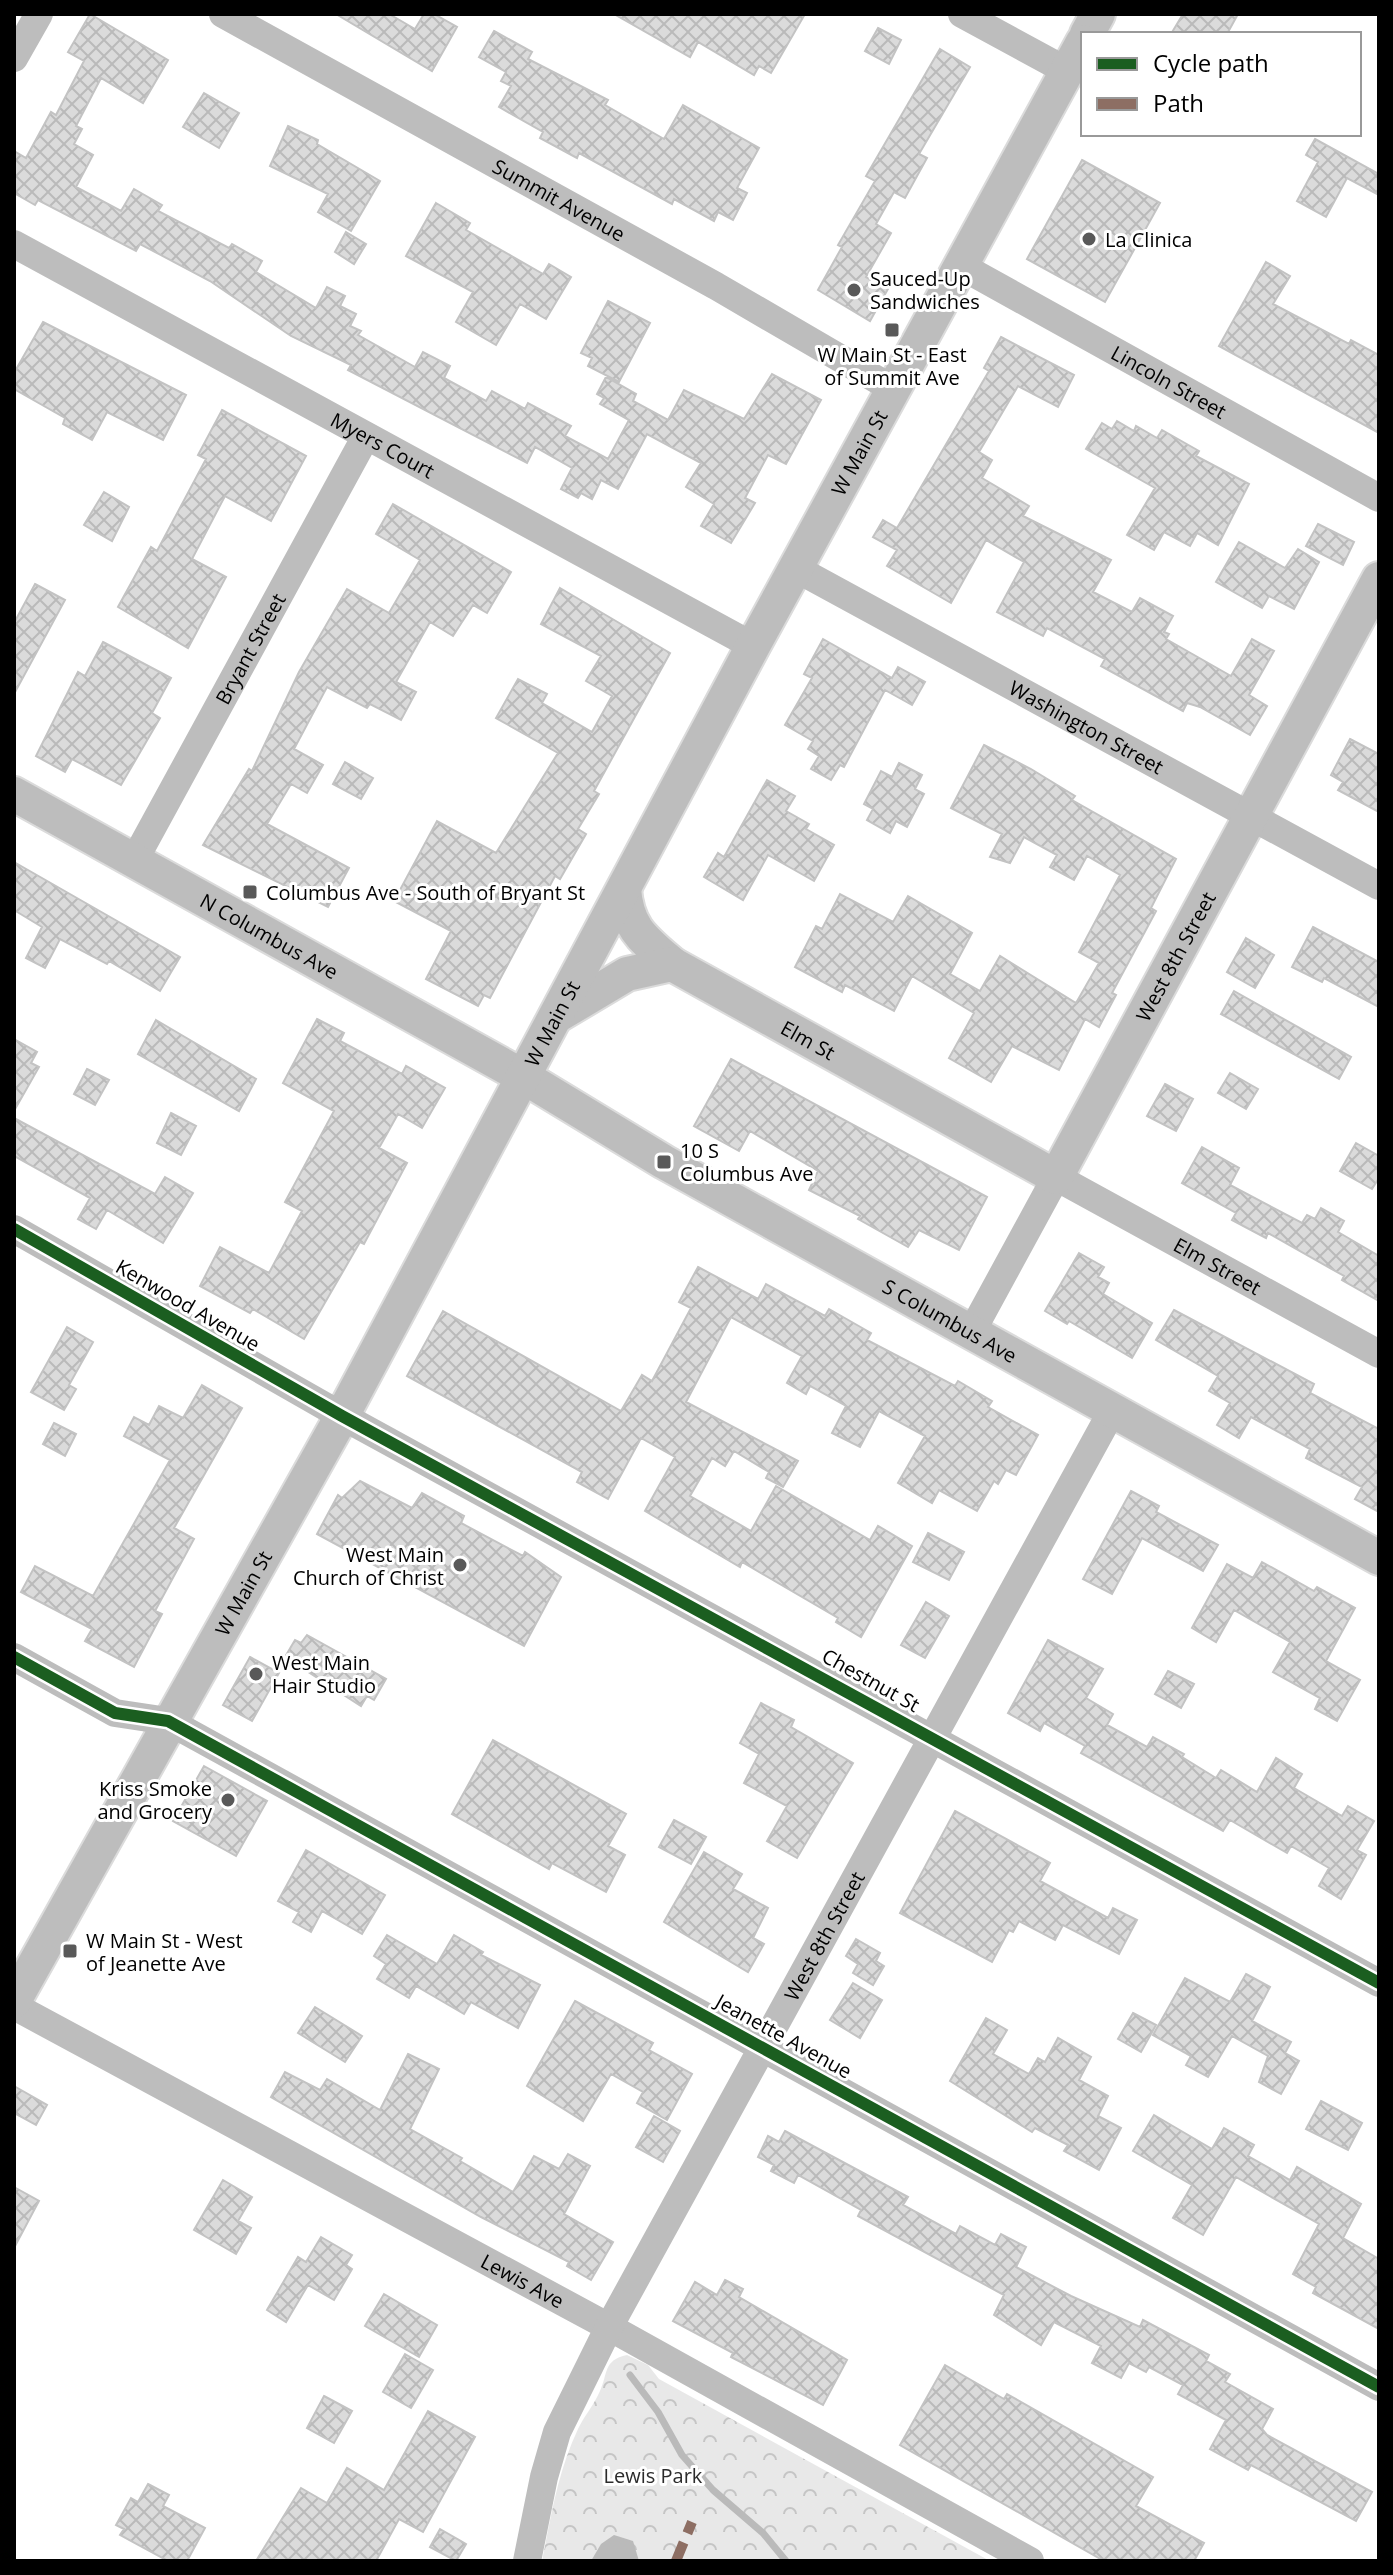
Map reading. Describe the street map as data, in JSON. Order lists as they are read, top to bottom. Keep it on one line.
{"streets":{"main road":["W Main St","N Columbus Ave","West 8th Street","Elm St","S Columbus Ave"],"street":["Summit Avenue","Lincoln Street","Myers Court","Bryant Street","Washington Street","Elm Street","Kenwood Avenue","Chestnut St","Jeanette Avenue","Lewis Ave"]},"crossings":[["Summit Avenue","W Main St"],["Lincoln Street","W Main St"],["Myers Court","W Main St"],["Myers Court","Bryant Street"],["W Main St","Washington Street"],["W Main St","N Columbus Ave"],["W Main St","Elm St"],["W Main St","Kenwood Avenue"],["W Main St","S Columbus Ave"],["W Main St","Chestnut St"],["W Main St","Jeanette Avenue"],["W Main St","Lewis Ave"],["Bryant Street","N Columbus Ave"],["Washington Street","West 8th Street"],["N Columbus Ave","S Columbus Ave"],["West 8th Street","Elm St"],["West 8th Street","Elm Street"],["West 8th Street","S Columbus Ave"],["West 8th Street","Chestnut St"],["West 8th Street","Jeanette Avenue"],["West 8th Street","Lewis Ave"],["Elm St","Elm Street"],["Kenwood Avenue","Chestnut St"]],"parks":["Lewis Park"],"places":{"other":["La Clinica","Sauced-Up Sandwiches","West Main Church of Christ","West Main Hair Studio","Kriss Smoke and Grocery"],"transit":["W Main St - East of Summit Ave","Columbus Ave - South of Bryant St","10 S Columbus Ave","W Main St - West of Jeanette Ave"]},"legend":["Cycle path","Path"]}
